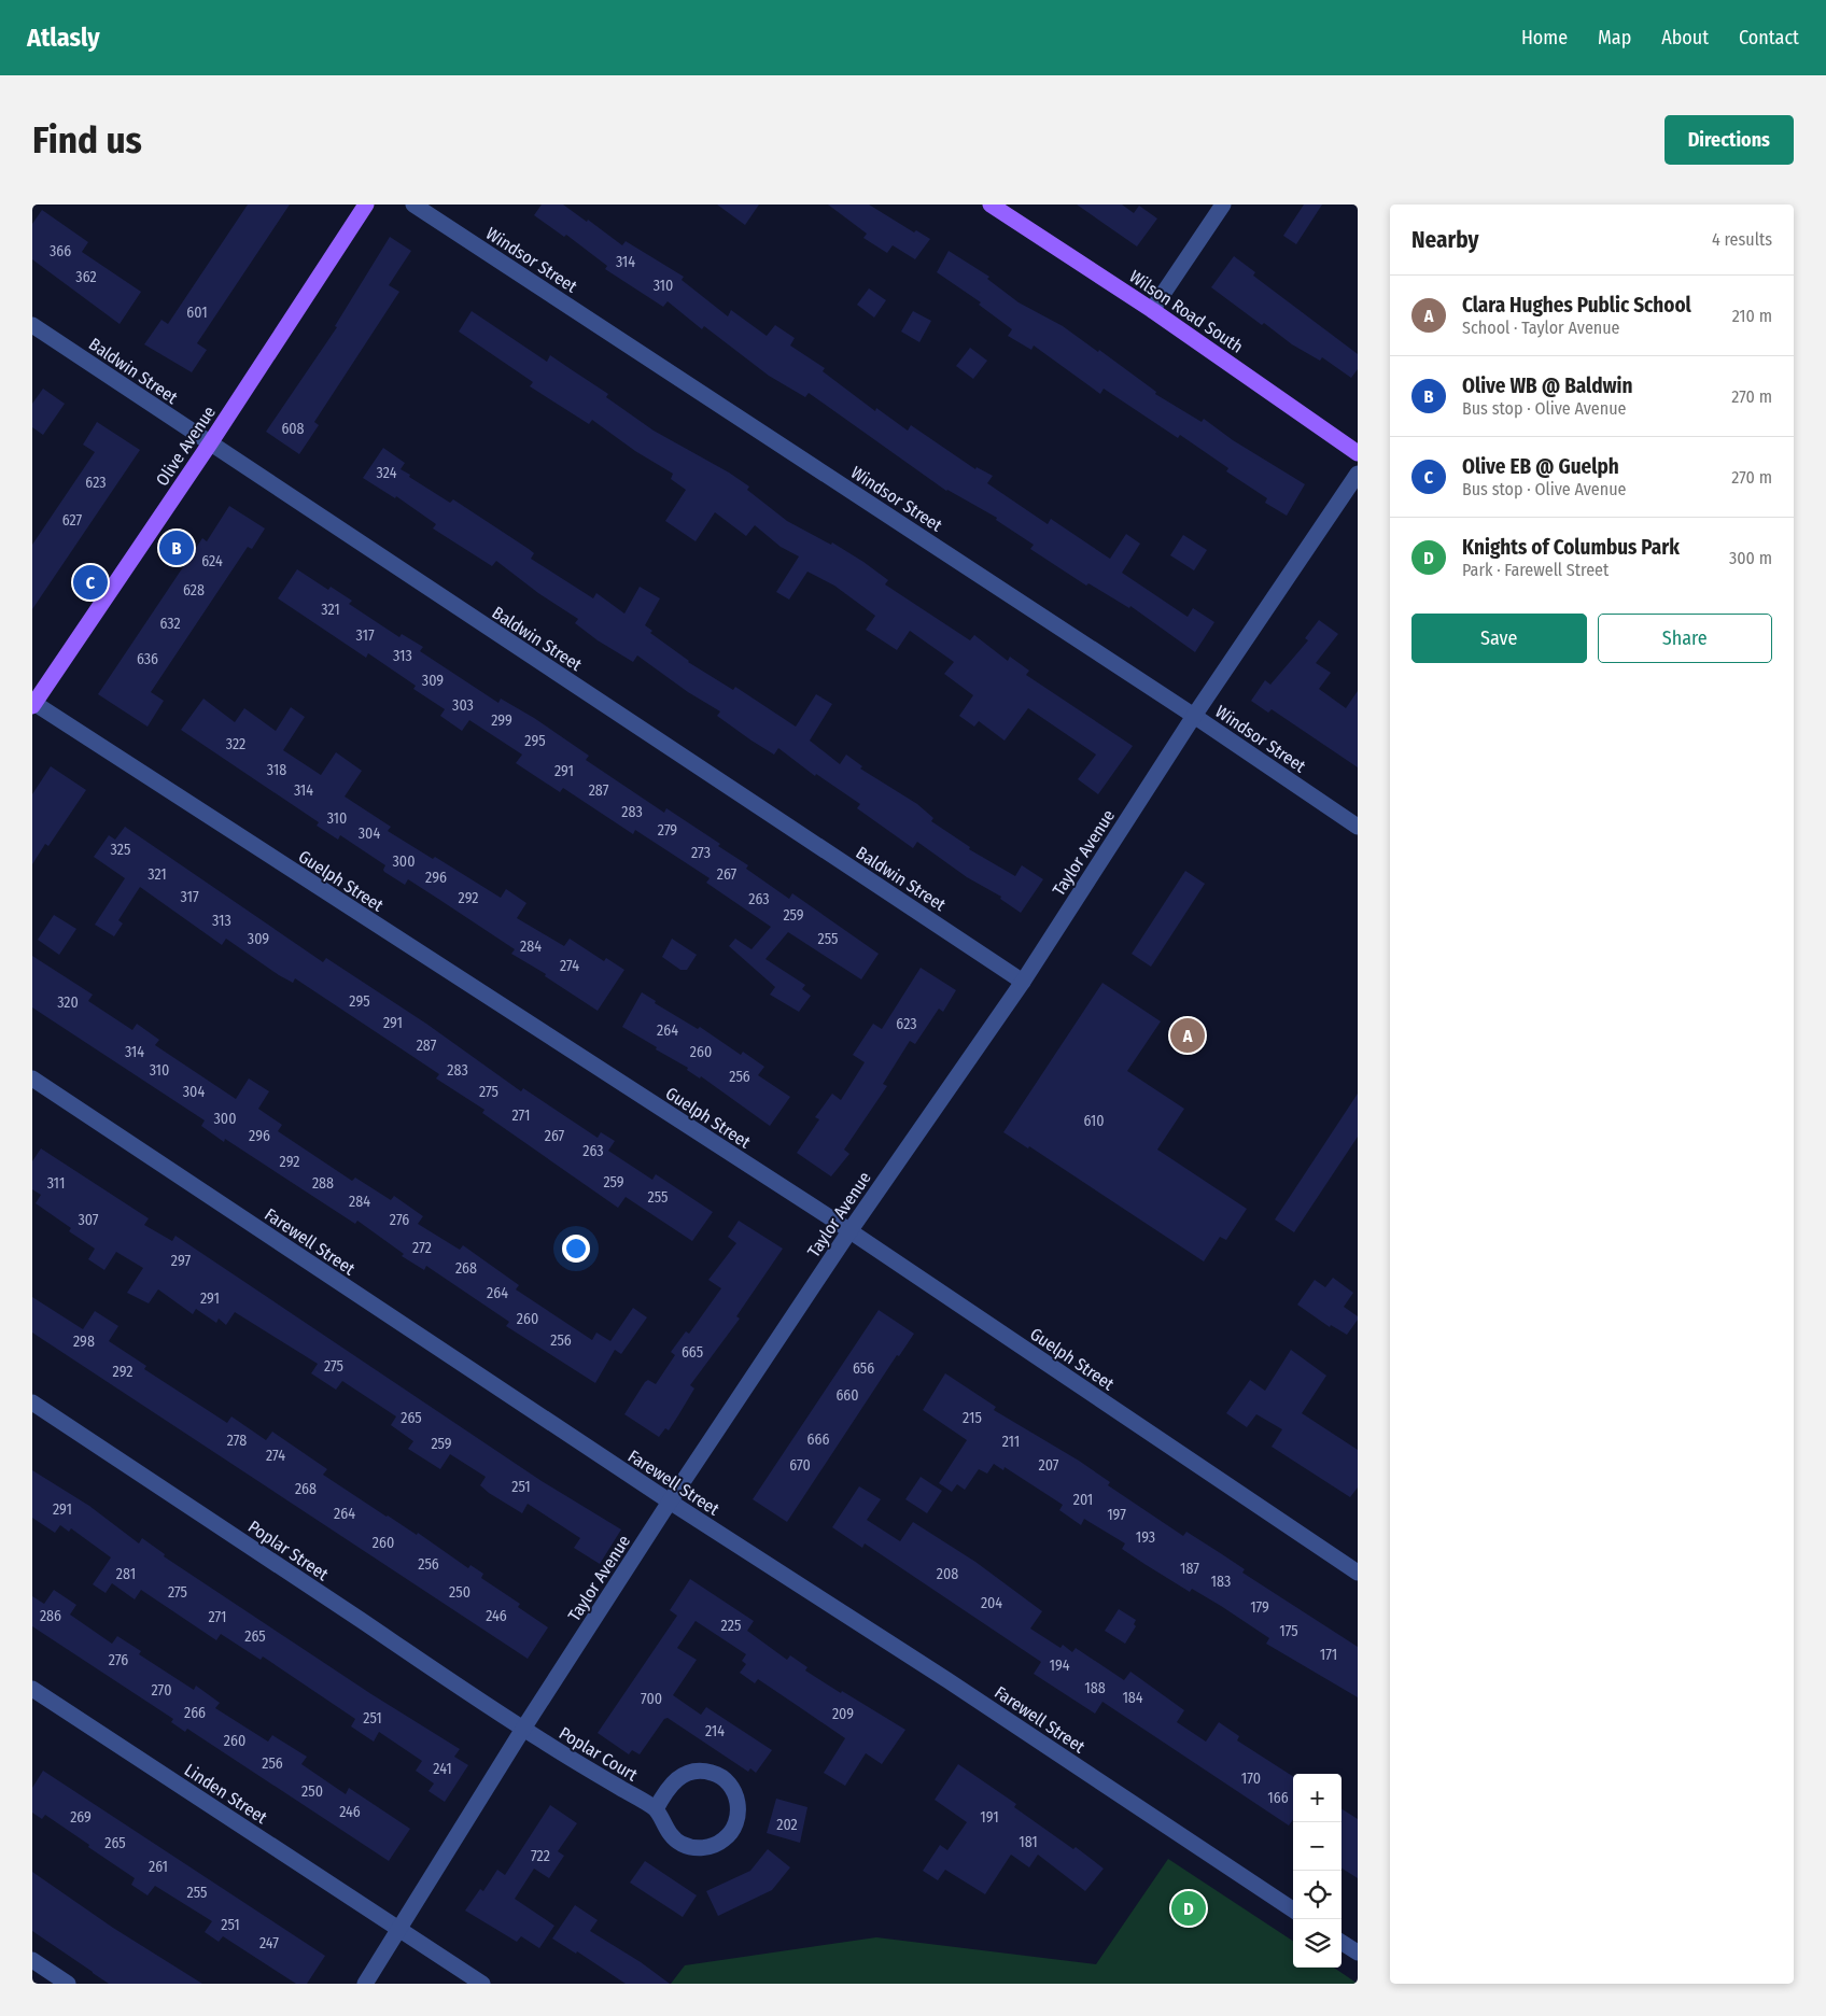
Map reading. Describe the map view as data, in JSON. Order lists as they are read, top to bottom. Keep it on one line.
{"streets":{"main road":["Wilson Road South","Olive Avenue"],"street":["Windsor Street","Baldwin Street","Taylor Avenue","Guelph Street","Farewell Street","Poplar Street","Poplar Court","Linden Street"]},"crossings":[["Windsor Street","Taylor Avenue"],["Baldwin Street","Olive Avenue"],["Baldwin Street","Taylor Avenue"],["Olive Avenue","Guelph Street"],["Taylor Avenue","Guelph Street"],["Taylor Avenue","Farewell Street"],["Taylor Avenue","Poplar Street"],["Taylor Avenue","Poplar Court"],["Taylor Avenue","Linden Street"],["Poplar Street","Poplar Court"]],"house_numbers":["366","314","362","310","601","608","324","623","627","624","628","321","632","317","313","636","309","303","299","295","322","318","291","314","287","283","310","279","304","325","273","300","321","267","296","317","292","263","259","313","309","255","284","274","295","320","291","623","264","287","314","260","310","283","256","304","275","271","300","610","296","267","263","292","259","311","288","255","284","307","276","272","297","268","264","291","260","256","298","665","275","656","292","660","265","215","666","278","211","259","274","670","207","251","268","201","291","264","197","193","260","256","187","281","208","183","275","250","204","179","286","246","271","225","175","265","171","276","194","188","270","184","700","266","209","251","214","260","256","241","170","250","166","246","269","191","202","181","265","722","261","255","251","247"],"page":{"header":"Atlasly","nav":["Home","Map","About","Contact"],"buttons":["Directions",["Save","Share"]],"title":"Find us","heading":["Nearby","4 results"],"list":[{"mark":"A","name":"Clara Hughes Public School","note":"School · Taylor Avenue","value":"210 m"},{"mark":"B","name":"Olive WB @ Baldwin","note":"Bus stop · Olive Avenue","value":"270 m"},{"mark":"C","name":"Olive EB @ Guelph","note":"Bus stop · Olive Avenue","value":"270 m"},{"mark":"D","name":"Knights of Columbus Park","note":"Park · Farewell Street","value":"300 m"}],"pins":["B","C","A","D"],"map_buttons":["+","−"]}}
